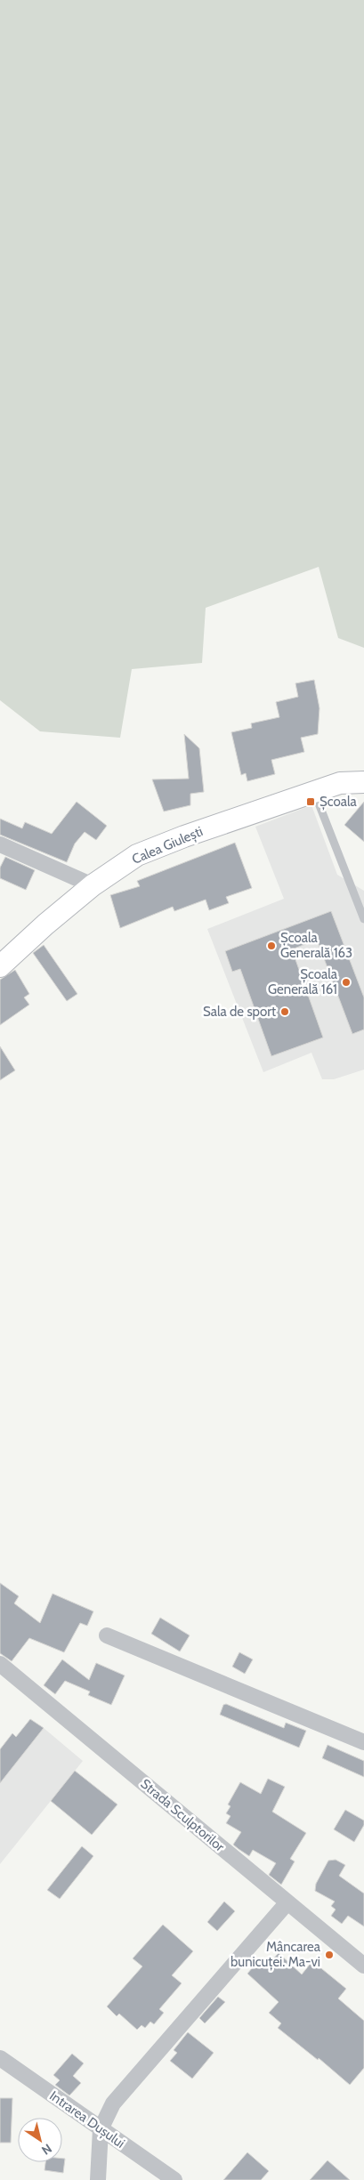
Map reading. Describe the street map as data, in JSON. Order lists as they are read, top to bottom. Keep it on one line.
{"streets":{"main road":["Calea Giulești"],"street":["Strada Sculptorilor","Intrarea Dușului"]},"places":{"transit":["Școala"],"other":["Școala Generală 163","Școala Generală 161","Sala de sport","Mâncarea bunicuței. Ma-vi"]},"north":"bottom right"}
